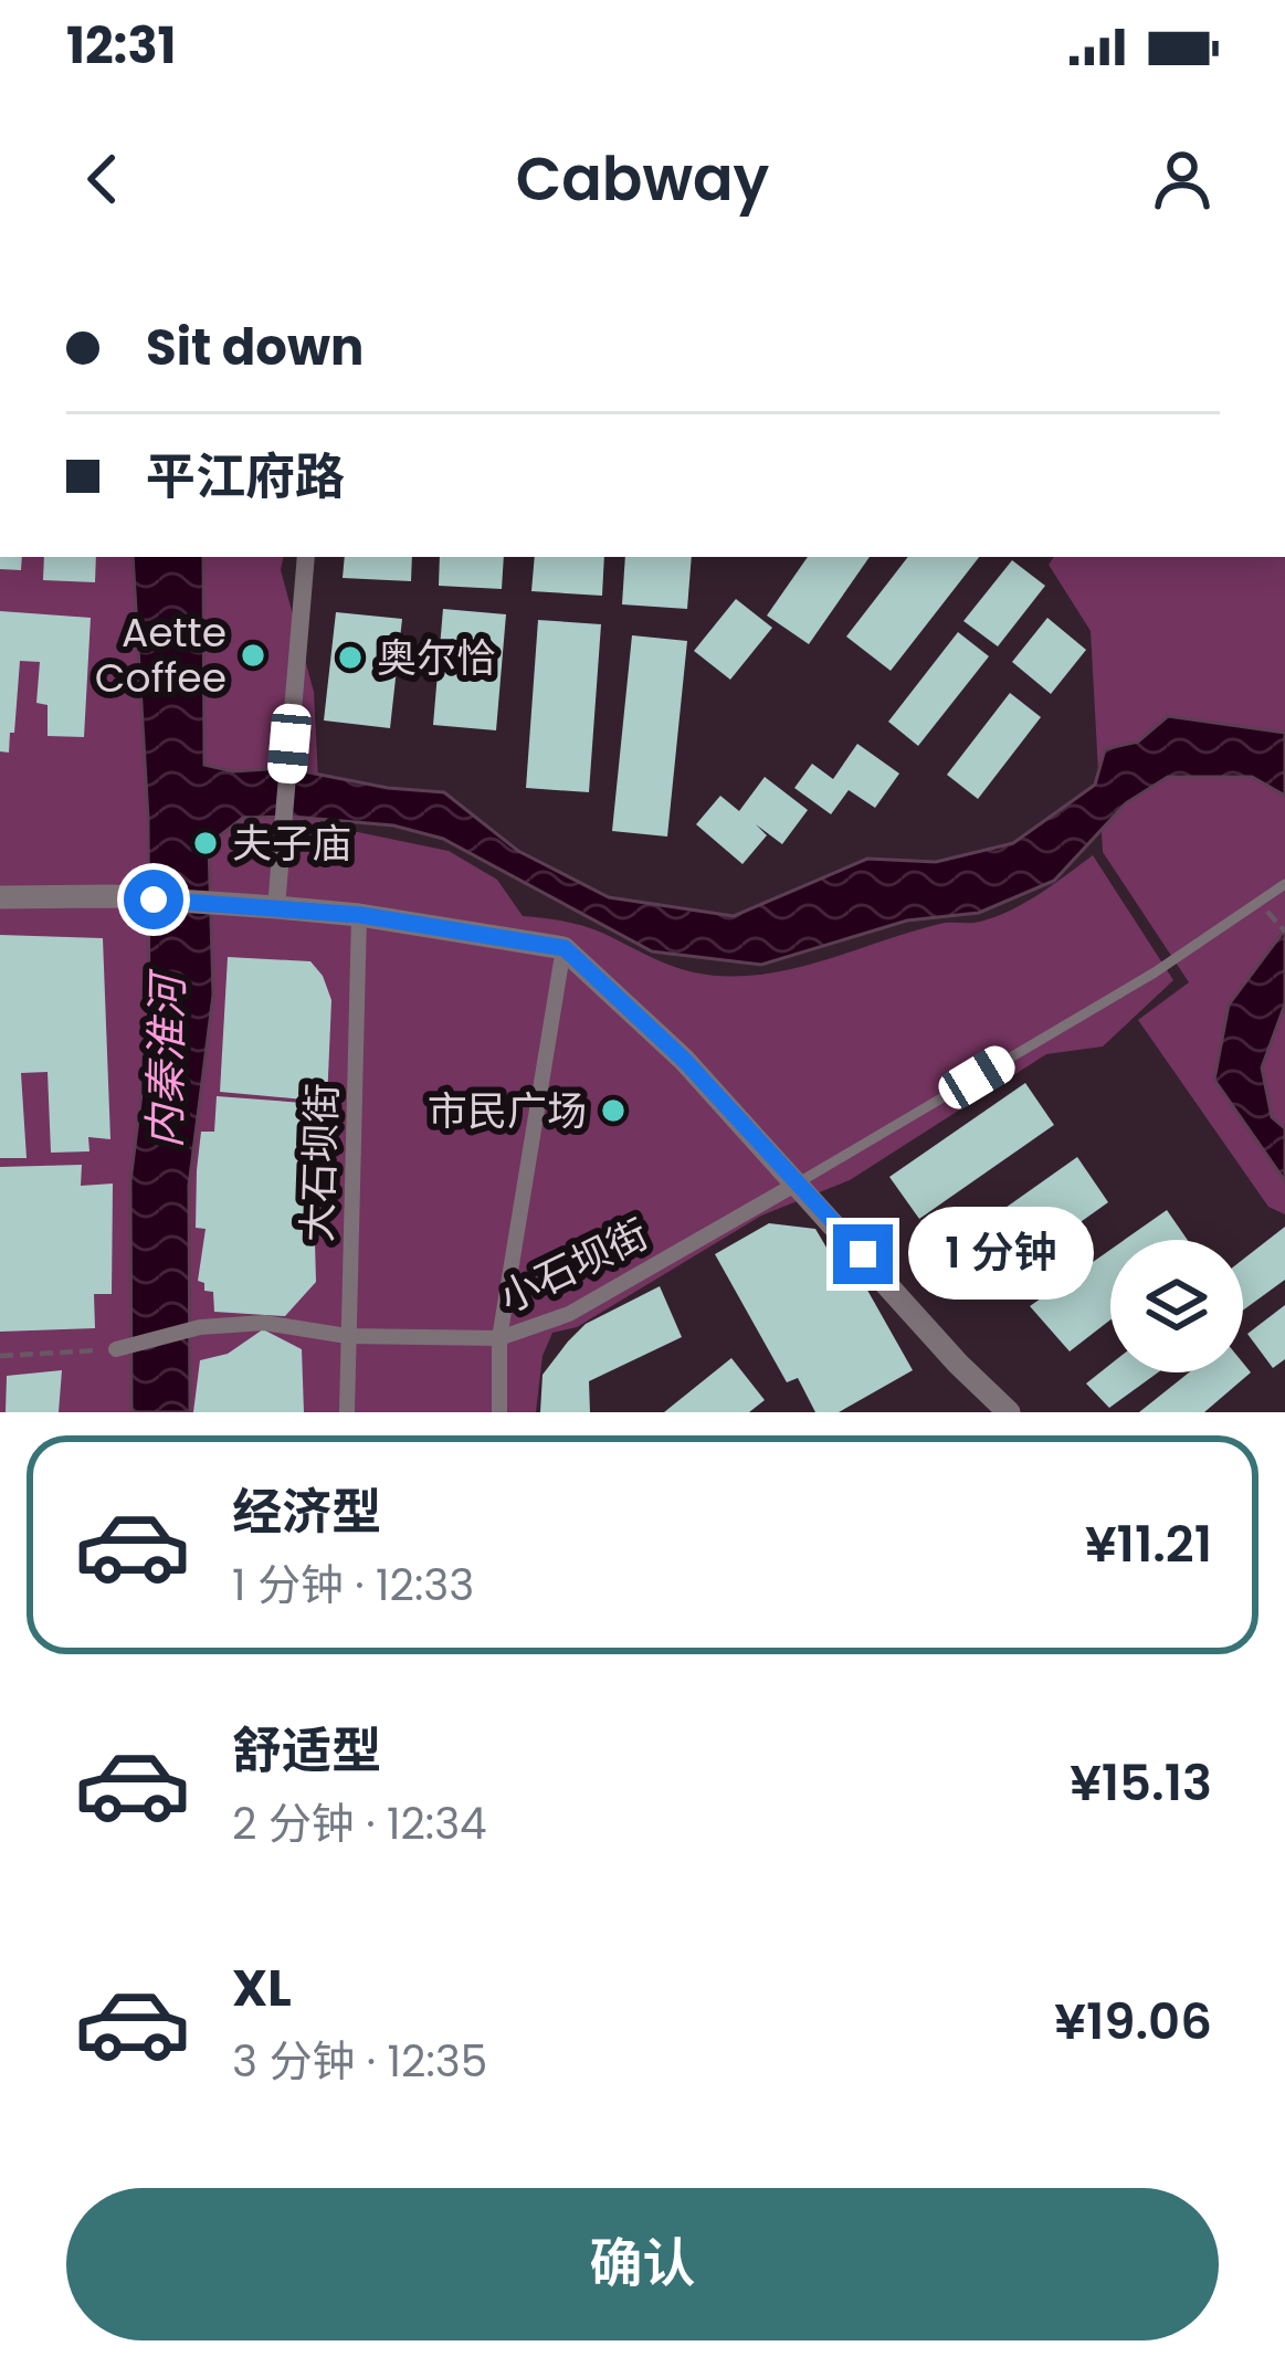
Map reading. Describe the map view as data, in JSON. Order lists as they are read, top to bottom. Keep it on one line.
{"streets":{"street":["大石坝街","小石坝街"]},"crossings":[["大石坝街","小石坝街"]],"water":["内秦淮河"],"places":["Aette Coffee","奥尔恰","夫子庙","市民广场"],"page":{"status":"12:31","header":"Cabway","banner":["Sit down","平江府路"],"bubble":"1 分钟","list":[{"name":"经济型","note":"1 分钟 · 12:33","value":"¥11.21"},{"name":"舒适型","note":"2 分钟 · 12:34","value":"¥15.13"},{"name":"XL","note":"3 分钟 · 12:35","value":"¥19.06"}],"buttons":"确认"}}
